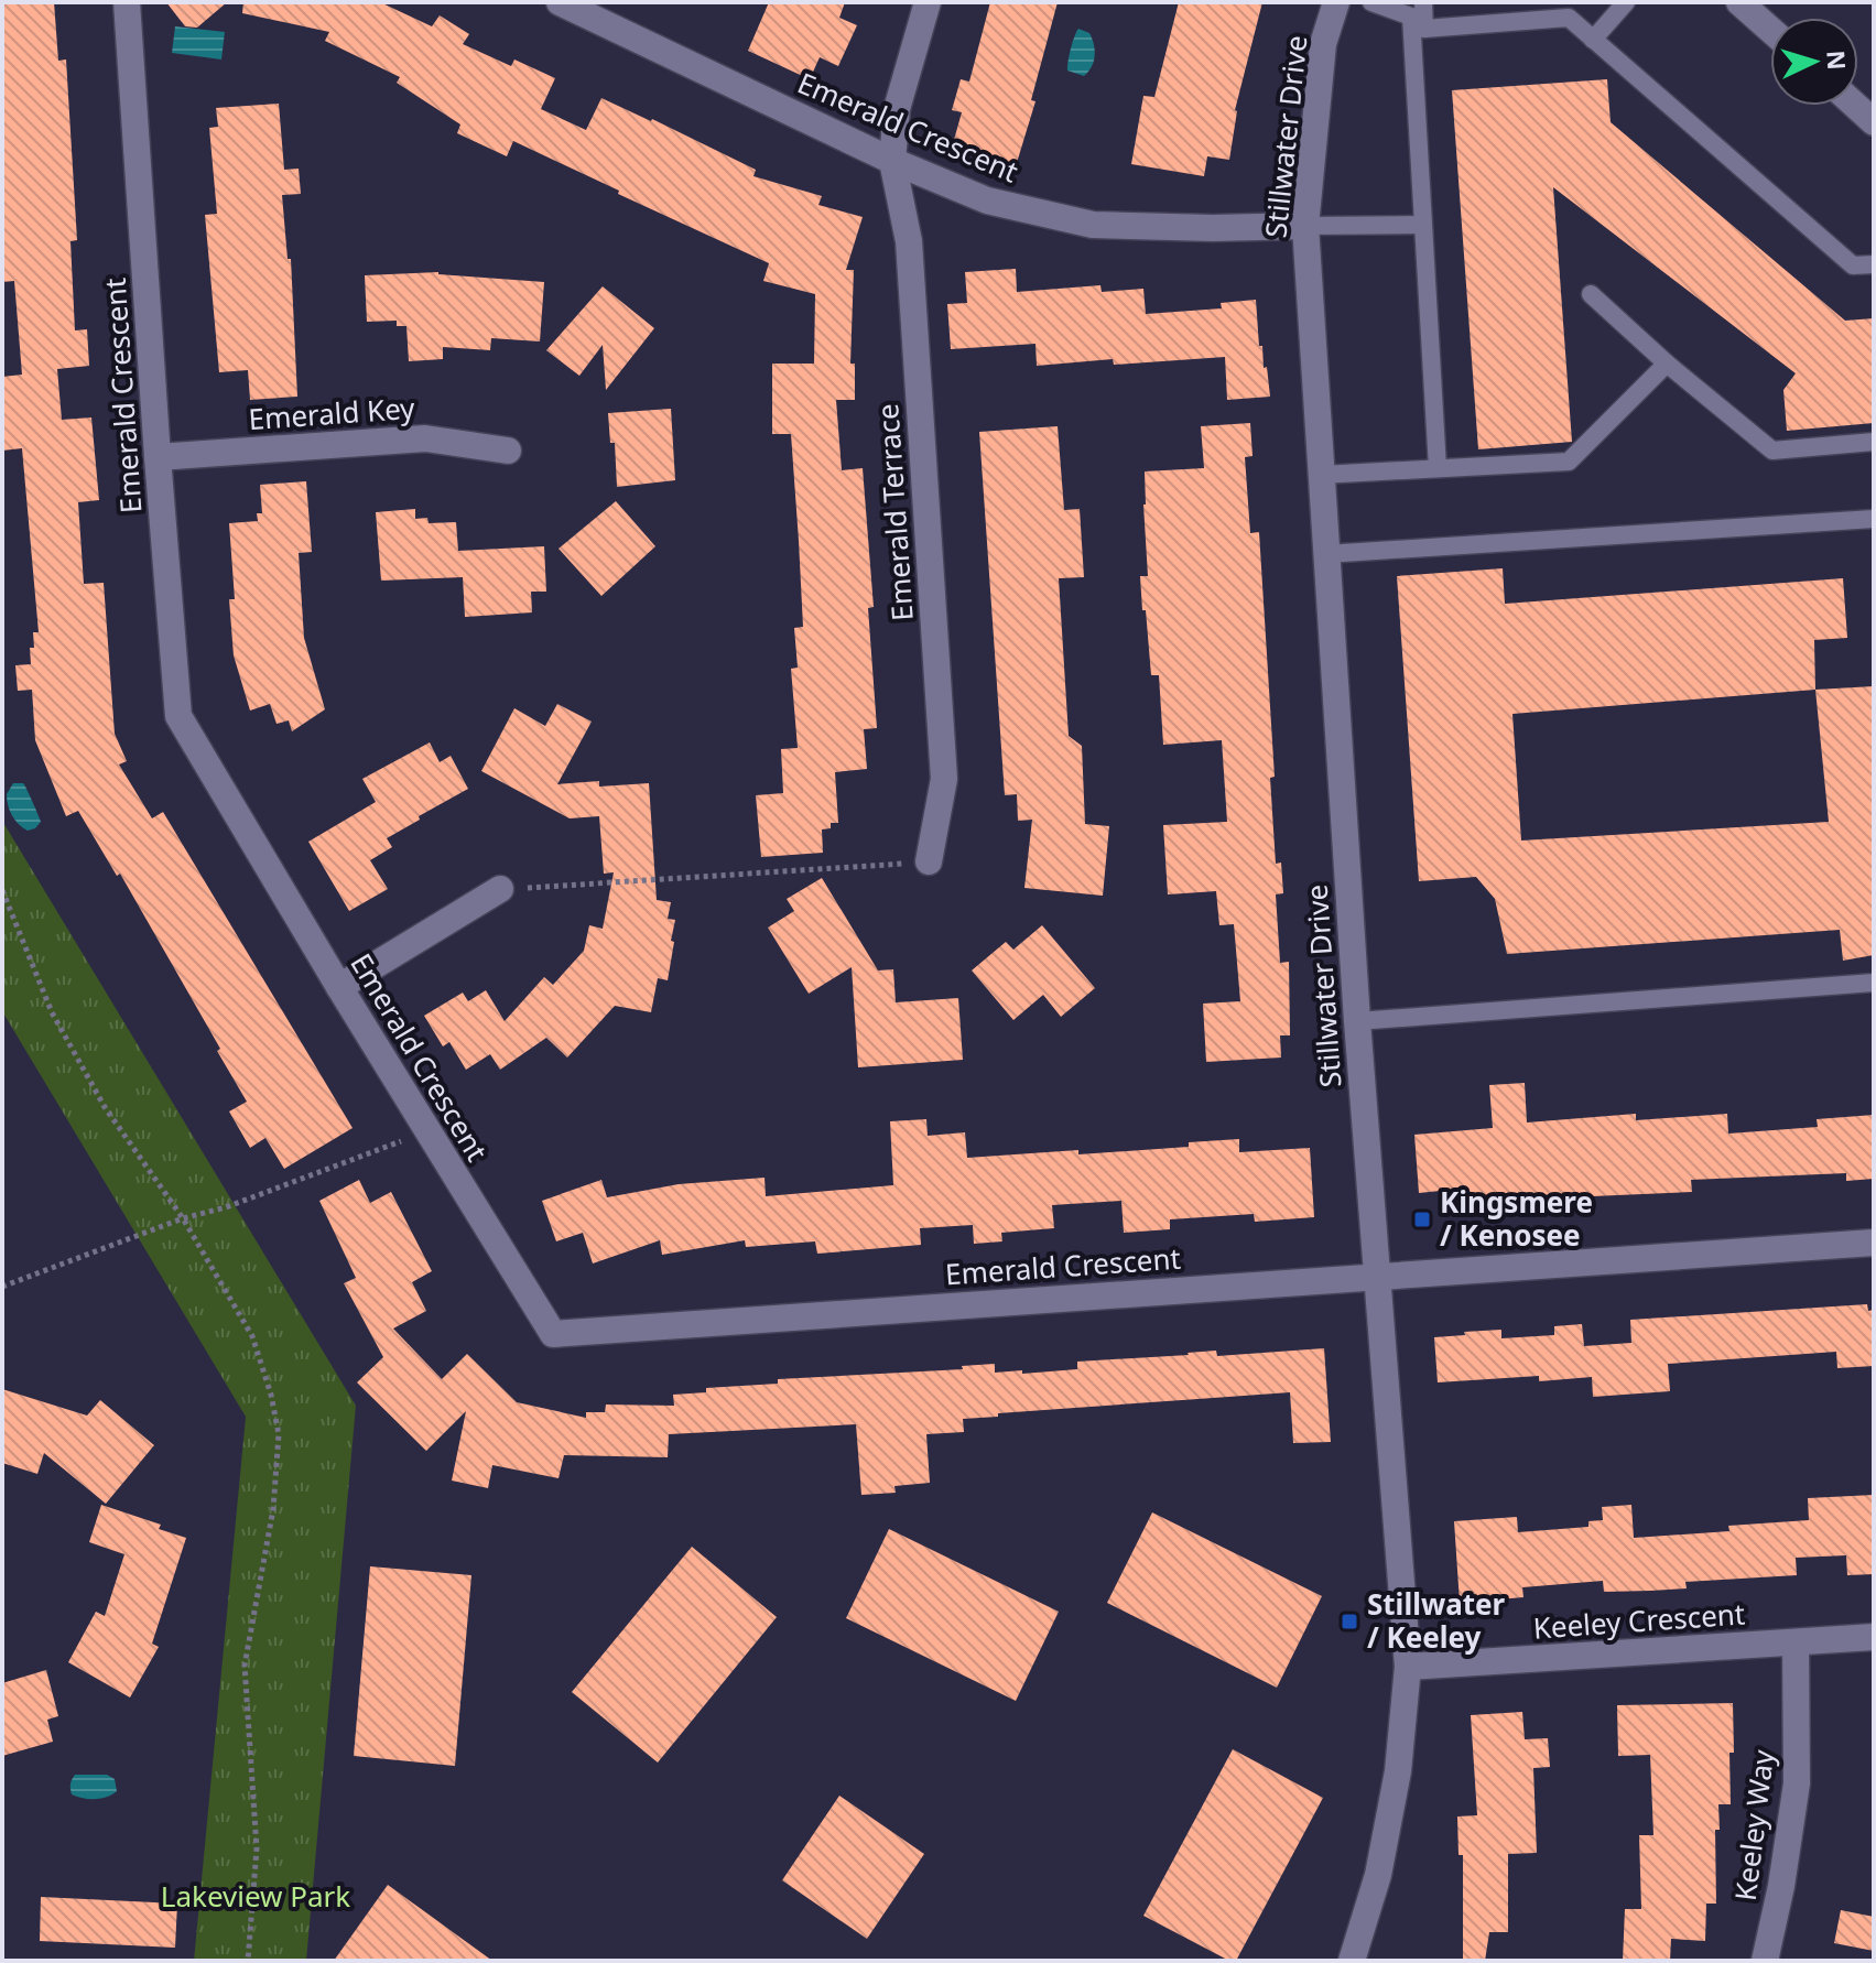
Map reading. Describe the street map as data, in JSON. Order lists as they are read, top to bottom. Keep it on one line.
{"streets":{"street":["Emerald Crescent","Stillwater Drive","Emerald Key","Emerald Terrace","Keeley Crescent","Keeley Way"]},"crossings":[["Emerald Crescent","Stillwater Drive"],["Emerald Crescent","Emerald Key"],["Emerald Crescent","Emerald Terrace"],["Stillwater Drive","Keeley Crescent"],["Keeley Crescent","Keeley Way"]],"parks":["Lakeview Park"],"places":{"transit":["Kingsmere / Kenosee","Stillwater / Keeley"]},"north":"right"}
